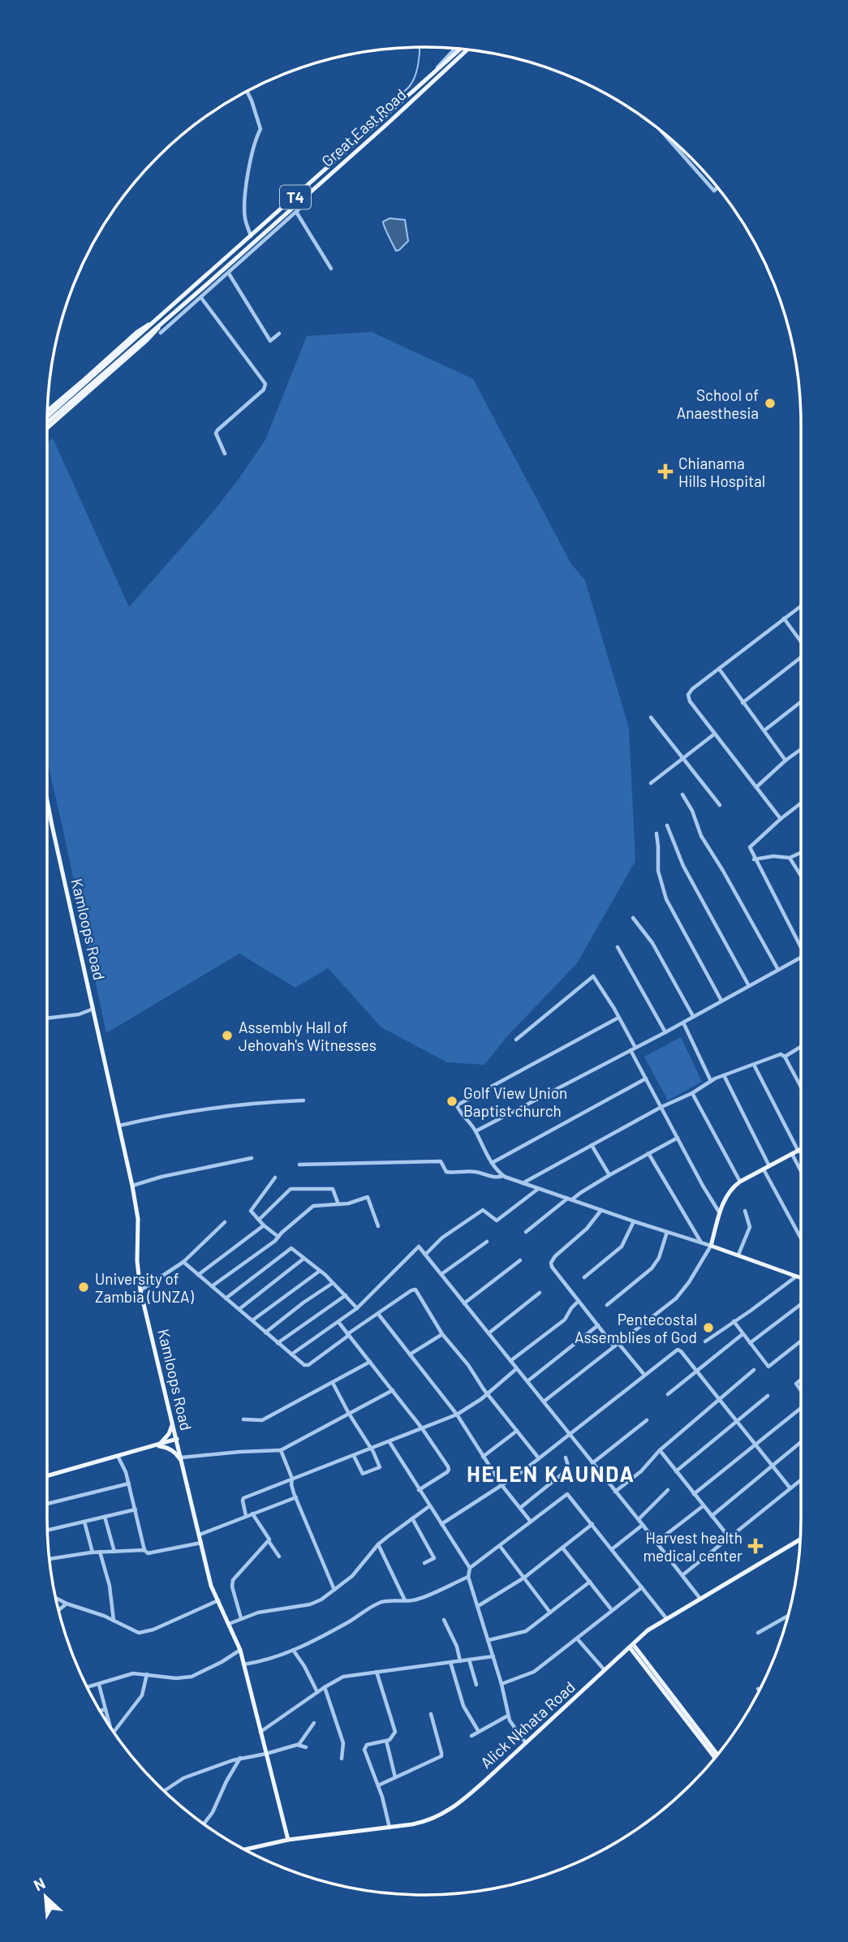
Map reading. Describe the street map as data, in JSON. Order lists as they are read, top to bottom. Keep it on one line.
{"streets":{"main road":["Great East Road","T4","Kamloops Road","Alick Nkhata Road"]},"crossings":[["Kamloops Road","Alick Nkhata Road"]],"districts":["HELEN KAUNDA"],"places":{"other":["School of Anaesthesia","Assembly Hall of Jehovah's Witnesses","Golf View Union Baptist church","University of Zambia (UNZA)","Pentecostal Assemblies of God"],"health":["Chianama Hills Hospital","Harvest health medical center"]},"north":"top left"}
